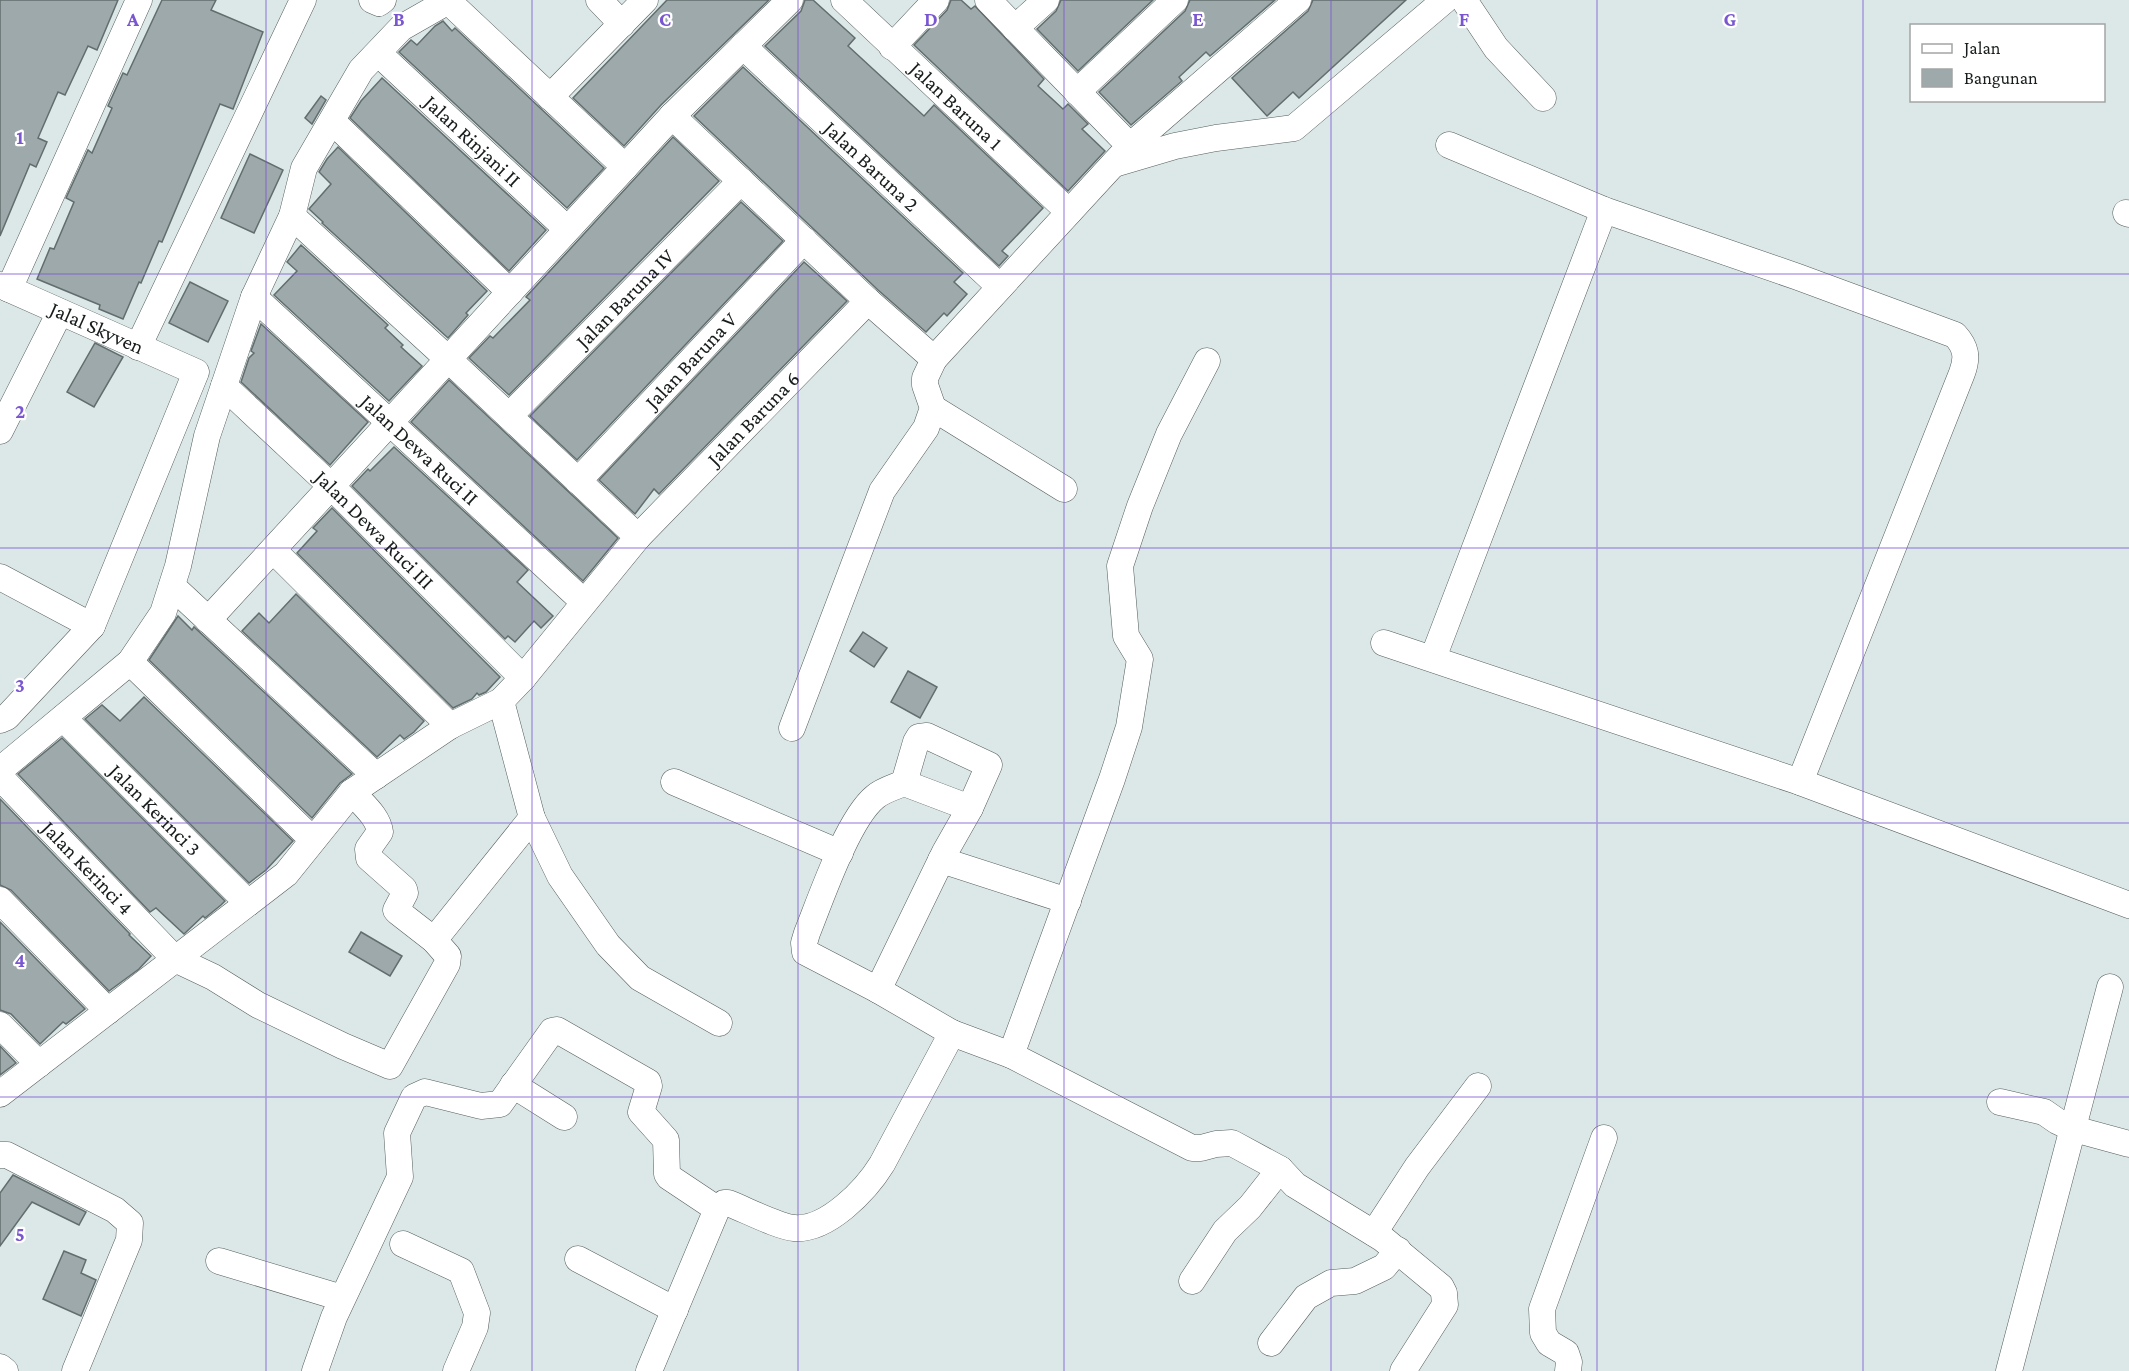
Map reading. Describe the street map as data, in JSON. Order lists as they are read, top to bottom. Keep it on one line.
{"streets":{"street":["Jalan Baruna 1","Jalan Rinjani II","Jalan Baruna 2","Jalan Baruna IV","Jalal Skyven","Jalan Baruna V","Jalan Baruna 6","Jalan Dewa Ruci II","Jalan Dewa Ruci III","Jalan Kerinci 3","Jalan Kerinci 4"]},"crossings":[["Jalan Baruna 6","Jalan Dewa Ruci II"],["Jalan Baruna 6","Jalan Dewa Ruci III"]],"legend":["Jalan","Bangunan"],"grid":{"columns":["A","B","C","D","E","F","G"],"rows":["1","2","3","4","5"]}}
